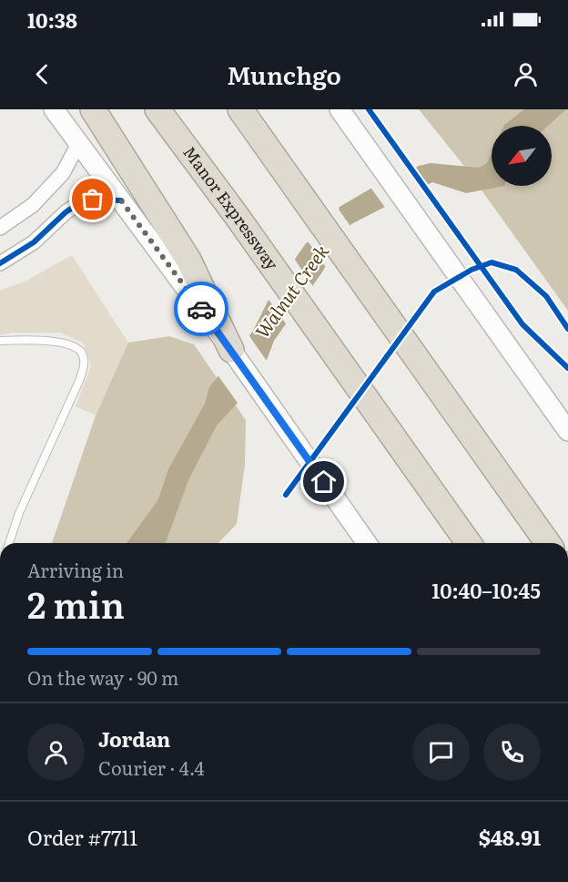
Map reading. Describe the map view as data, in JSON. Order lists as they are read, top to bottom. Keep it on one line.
{"streets":{"highway":["Manor Expressway"]},"water":["Walnut Creek"],"north":"bottom left","page":{"status":"10:38","header":"Munchgo","heading":["2 min","Arriving in","10:40–10:45"],"panel":["Jordan","Courier · 4.4","Order #7711","$48.91"],"bar":"On the way · 90 m"}}
